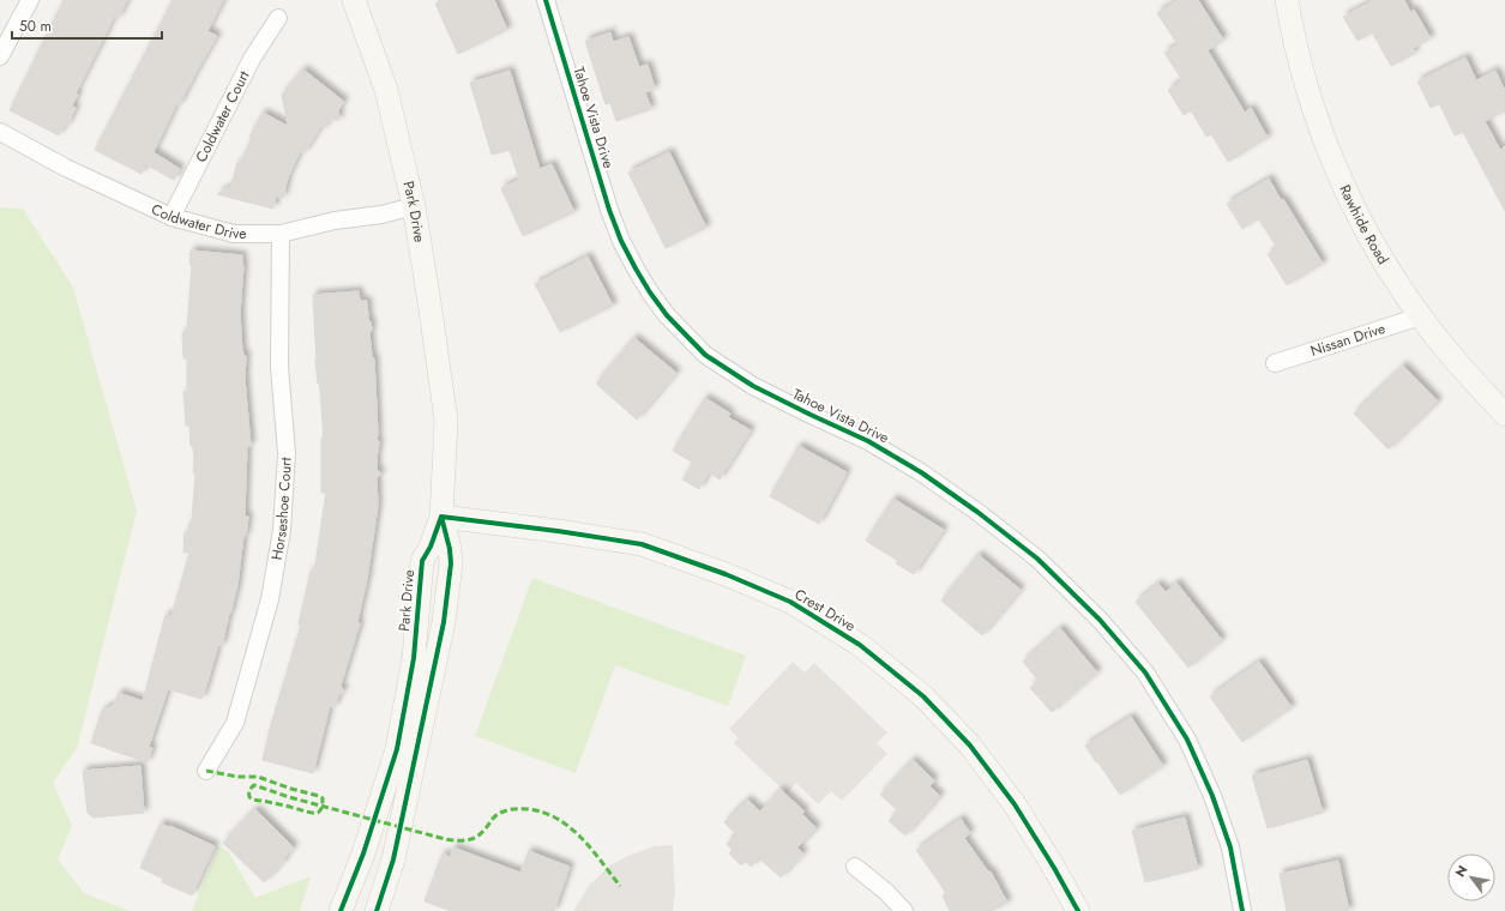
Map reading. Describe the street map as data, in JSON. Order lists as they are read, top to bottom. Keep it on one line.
{"streets":{"street":["Coldwater Court","Tahoe Vista Drive","Park Drive","Coldwater Drive","Rawhide Road","Nissan Drive","Horseshoe Court","Crest Drive"]},"crossings":[["Coldwater Court","Coldwater Drive"],["Park Drive","Coldwater Drive"],["Park Drive","Crest Drive"],["Coldwater Drive","Horseshoe Court"],["Rawhide Road","Nissan Drive"]],"scale_bar":"50 m","north":"top left"}
